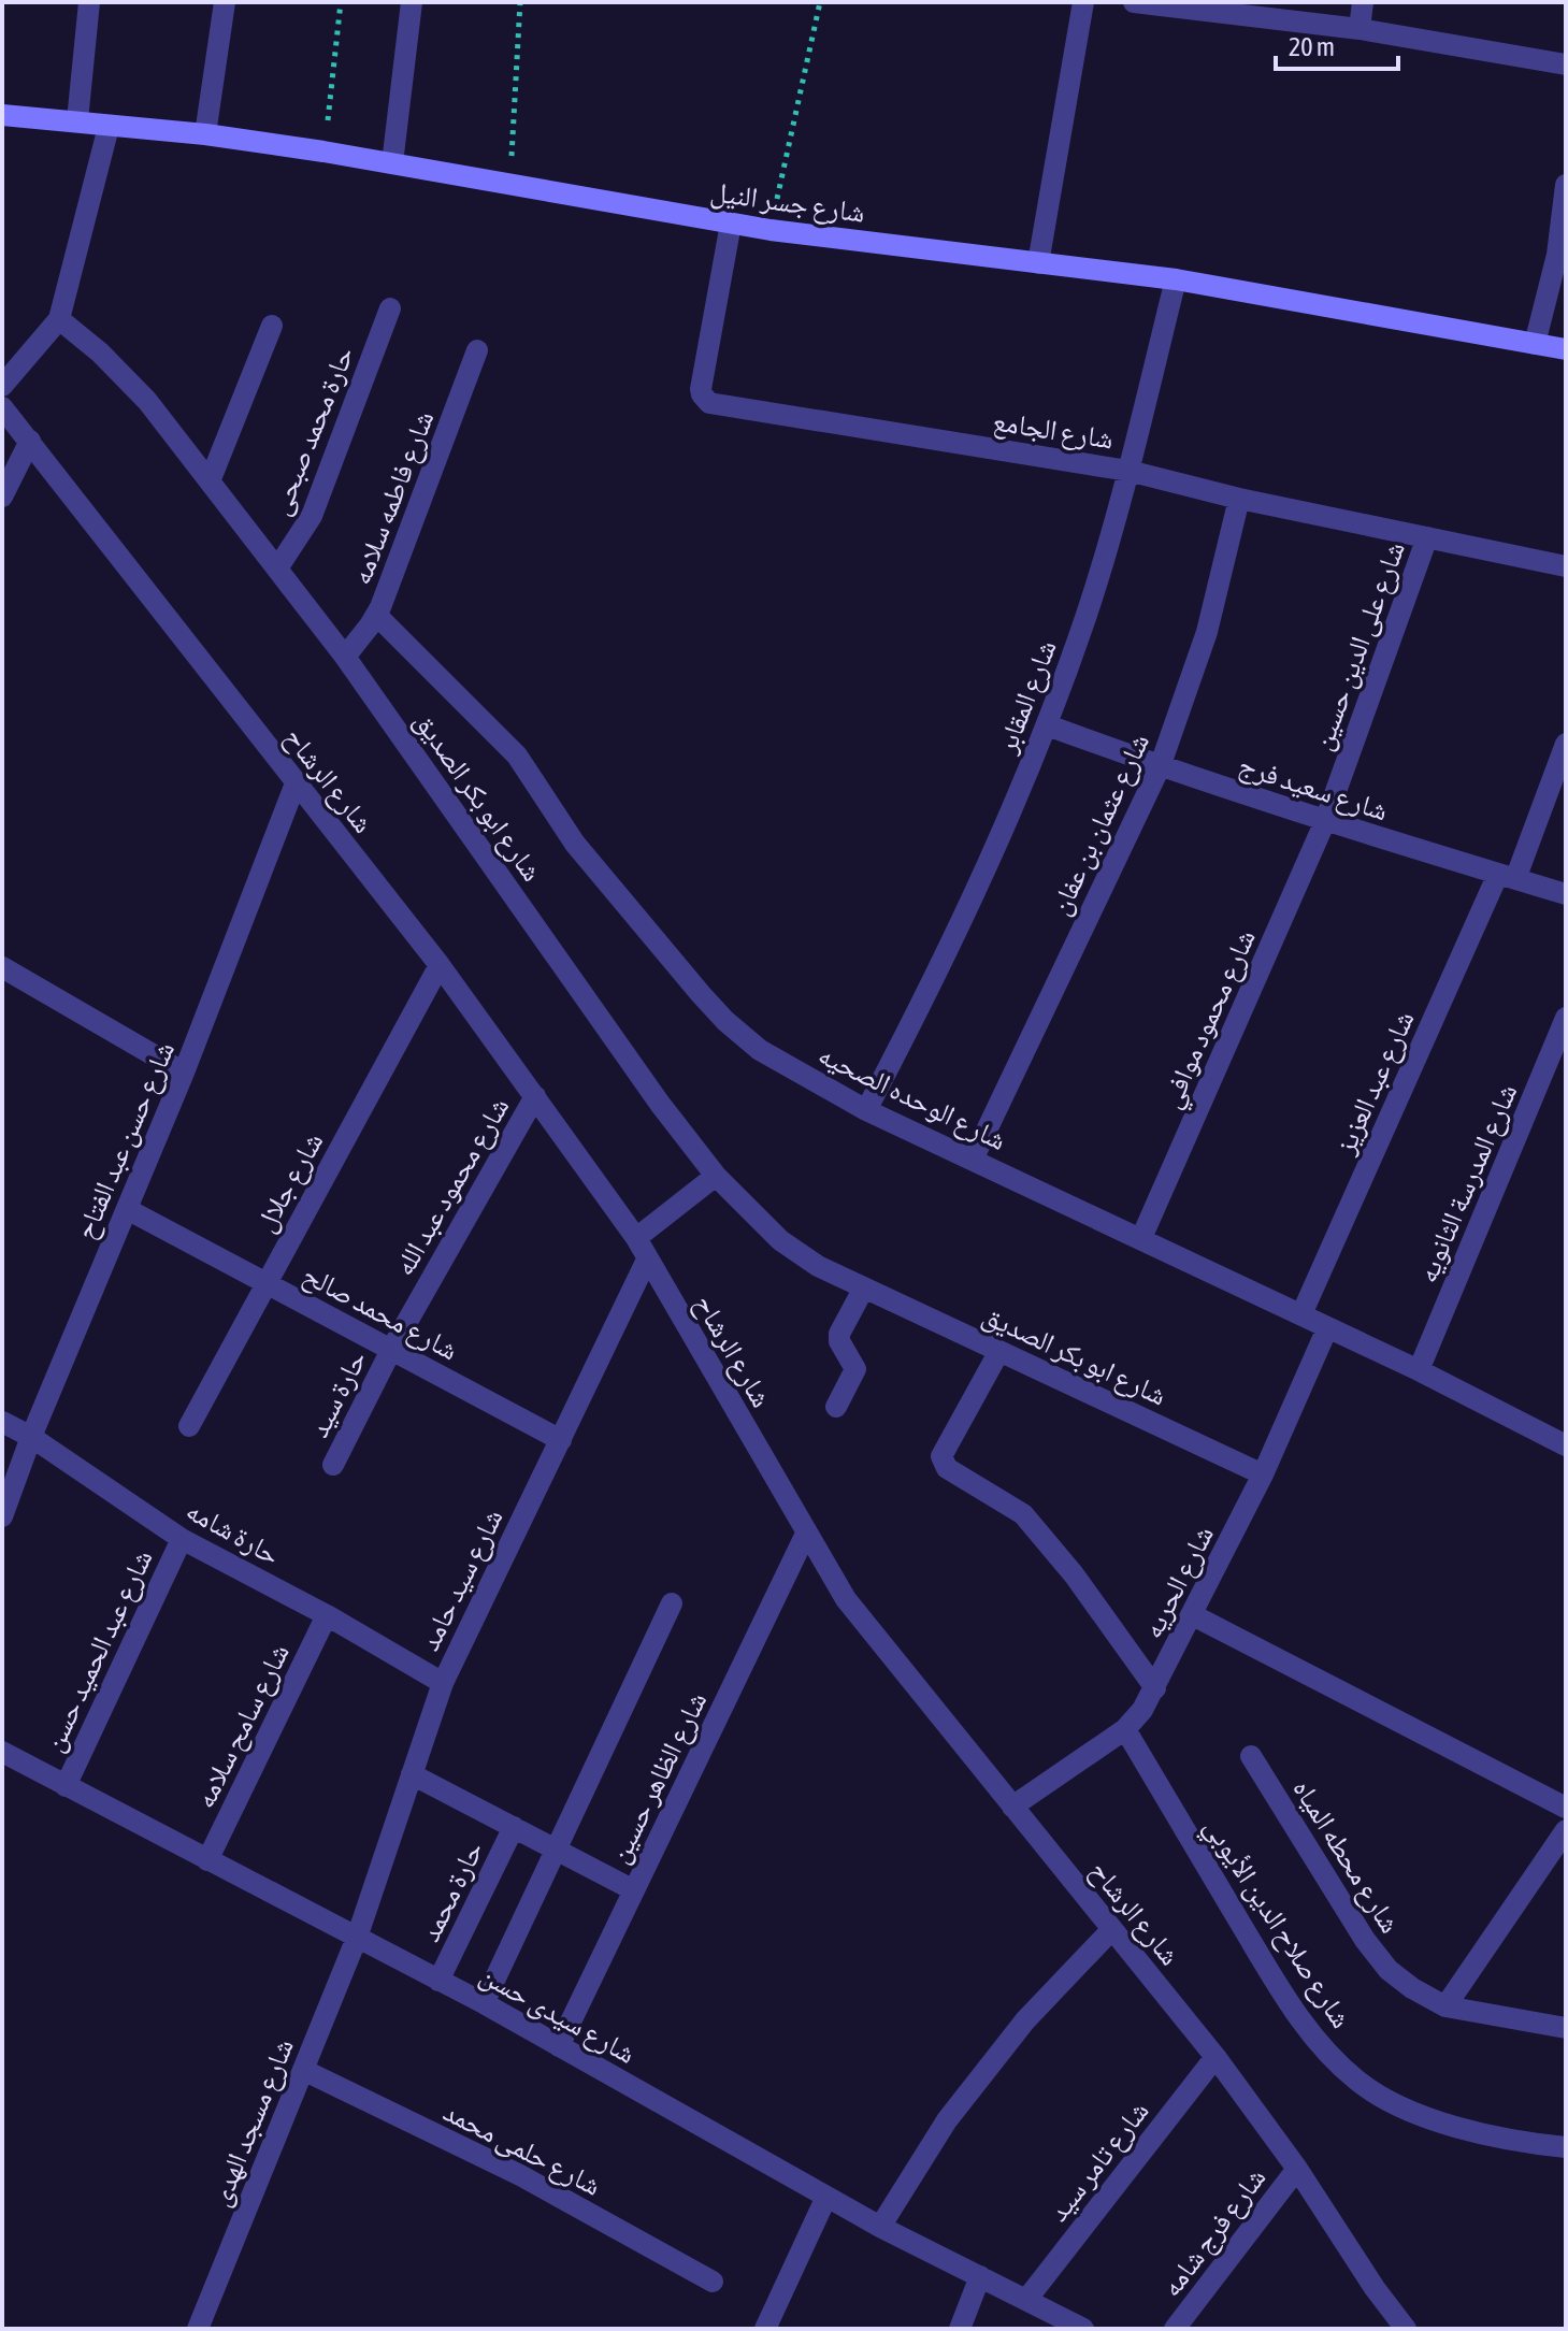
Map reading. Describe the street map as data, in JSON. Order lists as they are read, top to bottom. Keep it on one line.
{"streets":{"street":["شارع جسر النيل","شارع الجامع","حارة محمد صبحى","شارع فاطمه سلامه","شارع على الدين حسين","شارع المقابر","شارع الرشاح","شارع سعيد فرج","شارع ابو بكر الصديق","شارع عثمان بن عفان","شارع محمود موافي","شارع عبد العزيز","شارع الوحده الصحيه","شارع حسن عبد الفتاح","شارع جلال","شارع المدرسة الثانويه","شارع محمود عبد الله","شارع محمد صالح","حارة سيد","حارة شامه","شارع سيد حامد","شارع الحريه","شارع عبد الحميد حسن","شارع سامح سلامه","شارع الظاهر حسين","شارع محطه المياه","حارة محمد","شارع صلاح الدين الأيوبي","شارع سيدى حسن","شارع مسجد الهدى","شارع حلمى محمد","شارع تامر سيد","شارع فرج شامه"]},"crossings":[["شارع جسر النيل","شارع الجامع"],["شارع جسر النيل","شارع المقابر"],["شارع الجامع","شارع على الدين حسين"],["شارع الجامع","شارع المقابر"],["شارع الجامع","شارع عثمان بن عفان"],["حارة محمد صبحى","شارع ابو بكر الصديق"],["شارع فاطمه سلامه","شارع ابو بكر الصديق"],["شارع فاطمه سلامه","شارع الوحده الصحيه"],["شارع على الدين حسين","شارع سعيد فرج"],["شارع على الدين حسين","شارع محمود موافي"],["شارع المقابر","شارع سعيد فرج"],["شارع المقابر","شارع الوحده الصحيه"],["شارع الرشاح","شارع حسن عبد الفتاح"],["شارع الرشاح","شارع جلال"],["شارع الرشاح","شارع محمود عبد الله"],["شارع الرشاح","شارع سيد حامد"],["شارع الرشاح","شارع الحريه"],["شارع الرشاح","شارع الظاهر حسين"],["شارع الرشاح","شارع تامر سيد"],["شارع الرشاح","شارع فرج شامه"],["شارع سعيد فرج","شارع عثمان بن عفان"],["شارع سعيد فرج","شارع محمود موافي"],["شارع سعيد فرج","شارع عبد العزيز"],["شارع ابو بكر الصديق","شارع الحريه"],["شارع عثمان بن عفان","شارع الوحده الصحيه"],["شارع محمود موافي","شارع الوحده الصحيه"],["شارع عبد العزيز","شارع الوحده الصحيه"],["شارع الوحده الصحيه","شارع المدرسة الثانويه"],["شارع الوحده الصحيه","شارع الحريه"],["شارع حسن عبد الفتاح","شارع محمد صالح"],["شارع حسن عبد الفتاح","حارة شامه"],["شارع جلال","شارع محمد صالح"],["شارع محمود عبد الله","شارع محمد صالح"],["شارع محمود عبد الله","حارة سيد"],["شارع محمد صالح","حارة سيد"],["شارع محمد صالح","شارع سيد حامد"],["حارة شامه","شارع سيد حامد"],["حارة شامه","شارع عبد الحميد حسن"],["حارة شامه","شارع سامح سلامه"],["شارع سيد حامد","حارة محمد"],["شارع سيد حامد","شارع سيدى حسن"],["شارع سيد حامد","شارع مسجد الهدى"],["شارع الحريه","شارع صلاح الدين الأيوبي"],["شارع عبد الحميد حسن","شارع سيدى حسن"],["شارع سامح سلامه","شارع سيدى حسن"],["شارع الظاهر حسين","حارة محمد"],["شارع الظاهر حسين","شارع سيدى حسن"],["حارة محمد","شارع سيدى حسن"],["شارع سيدى حسن","شارع مسجد الهدى"],["شارع سيدى حسن","شارع تامر سيد"],["شارع مسجد الهدى","شارع حلمى محمد"]],"scale_bar":"20 m"}
